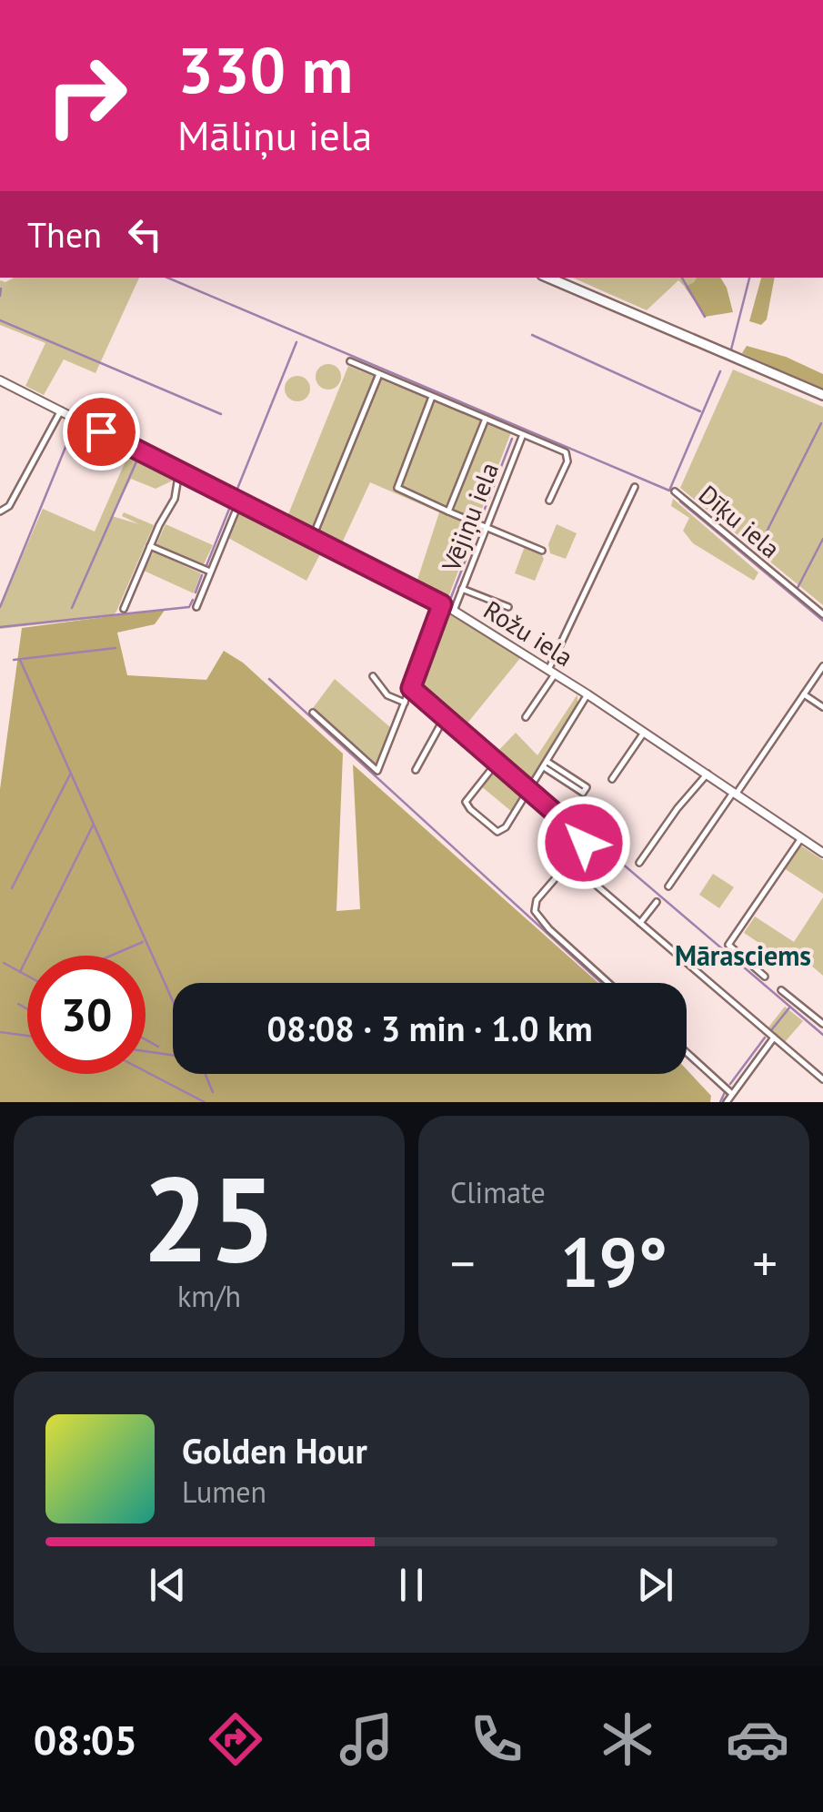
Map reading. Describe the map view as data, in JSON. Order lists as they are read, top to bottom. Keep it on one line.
{"streets":{"street":["Vējiņu iela","Dīķu iela","Rožu iela"]},"crossings":[["Vējiņu iela","Rožu iela"]],"districts":["Mārasciems"],"page":{"turn":["330 m","Māliņu iela"],"then":"Then","limit":"30","trip":"08:08 · 3 min · 1.0 km","tile":[["25","km/h"],"Climate"],"heat":["−","19°","+"],"song":["Golden Hour","Lumen"],"tabs":"08:05"}}
